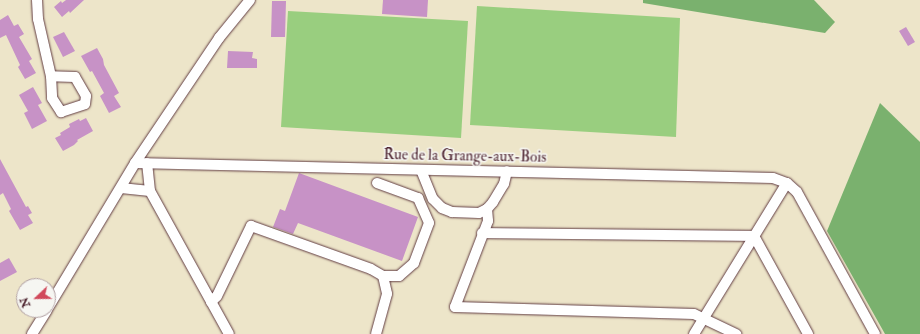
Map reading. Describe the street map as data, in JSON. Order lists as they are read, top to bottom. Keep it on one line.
{"streets":{"street":["Rue de la Grange-aux-Bois"]},"north":"left"}
